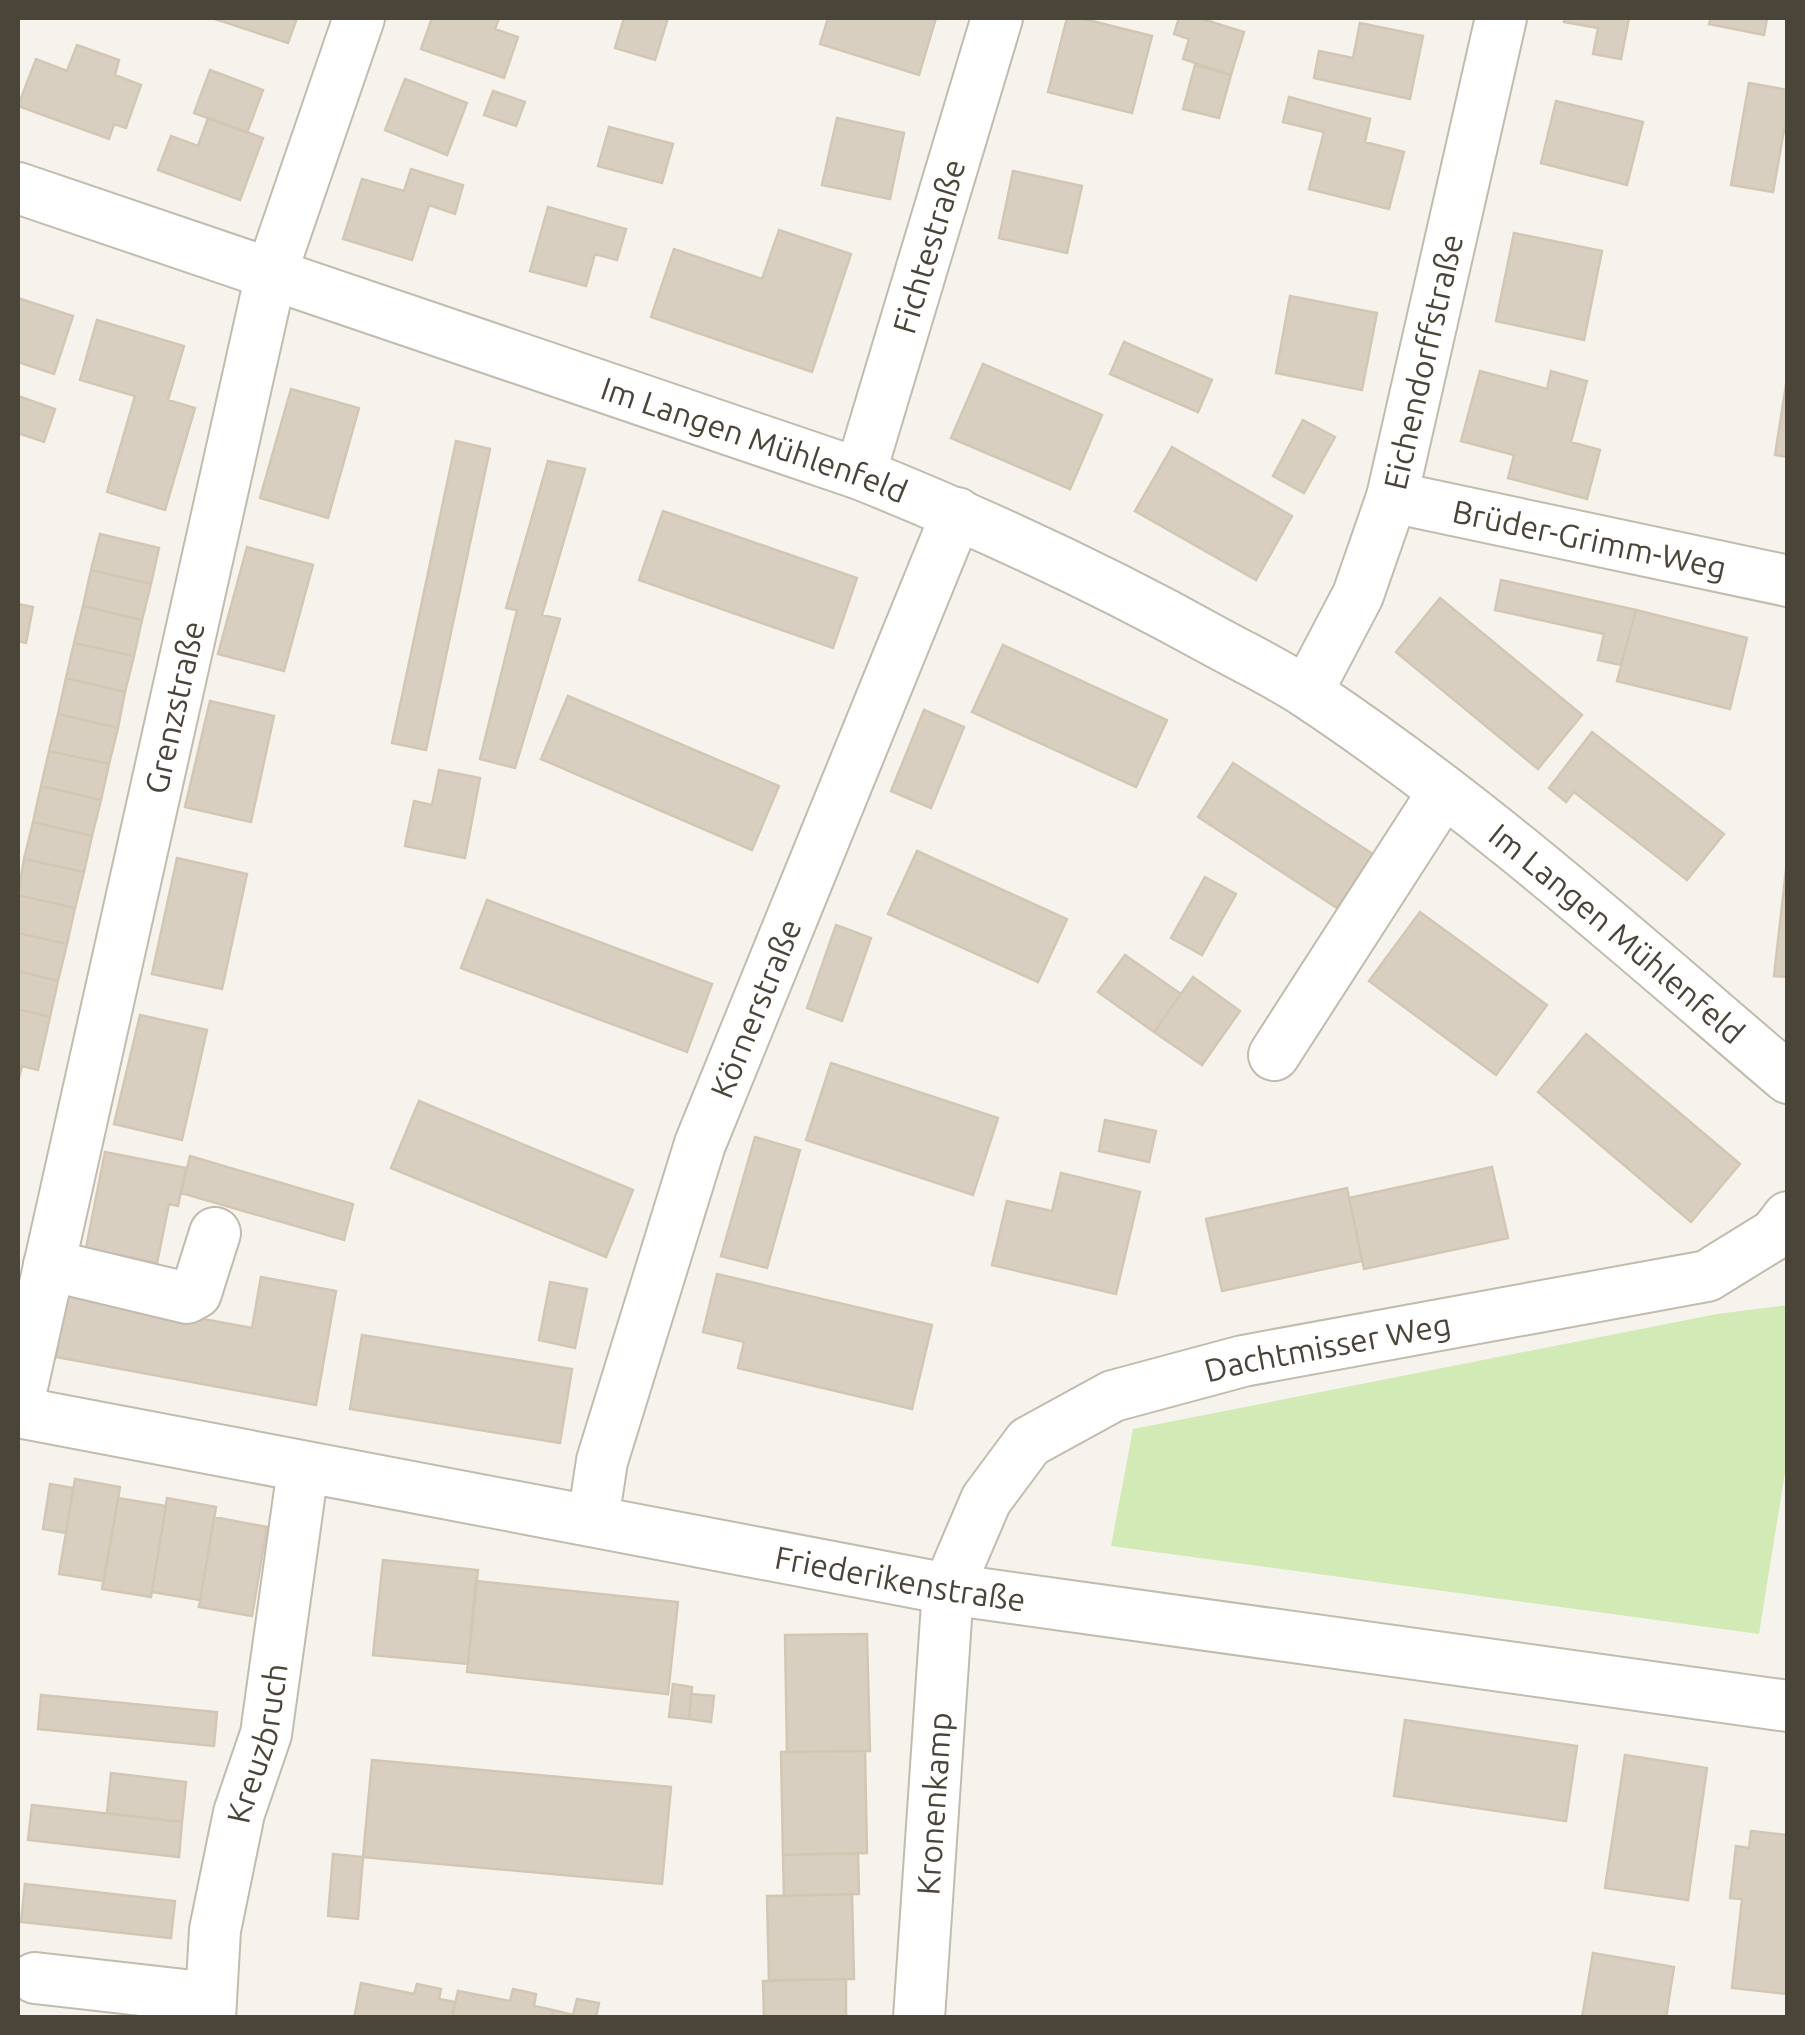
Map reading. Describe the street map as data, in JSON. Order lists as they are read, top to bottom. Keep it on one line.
{"streets":{"street":["Fichtestraße","Eichendorffstraße","Im Langen Mühlenfeld","Brüder-Grimm-Weg","Grenzstraße","Körnerstraße","Dachtmisser Weg","Friederikenstraße","Kreuzbruch","Kronenkamp"]},"crossings":[["Fichtestraße","Im Langen Mühlenfeld"],["Eichendorffstraße","Im Langen Mühlenfeld"],["Eichendorffstraße","Brüder-Grimm-Weg"],["Im Langen Mühlenfeld","Grenzstraße"],["Im Langen Mühlenfeld","Körnerstraße"],["Körnerstraße","Friederikenstraße"],["Dachtmisser Weg","Friederikenstraße"],["Dachtmisser Weg","Kronenkamp"],["Friederikenstraße","Kreuzbruch"],["Friederikenstraße","Kronenkamp"]]}
